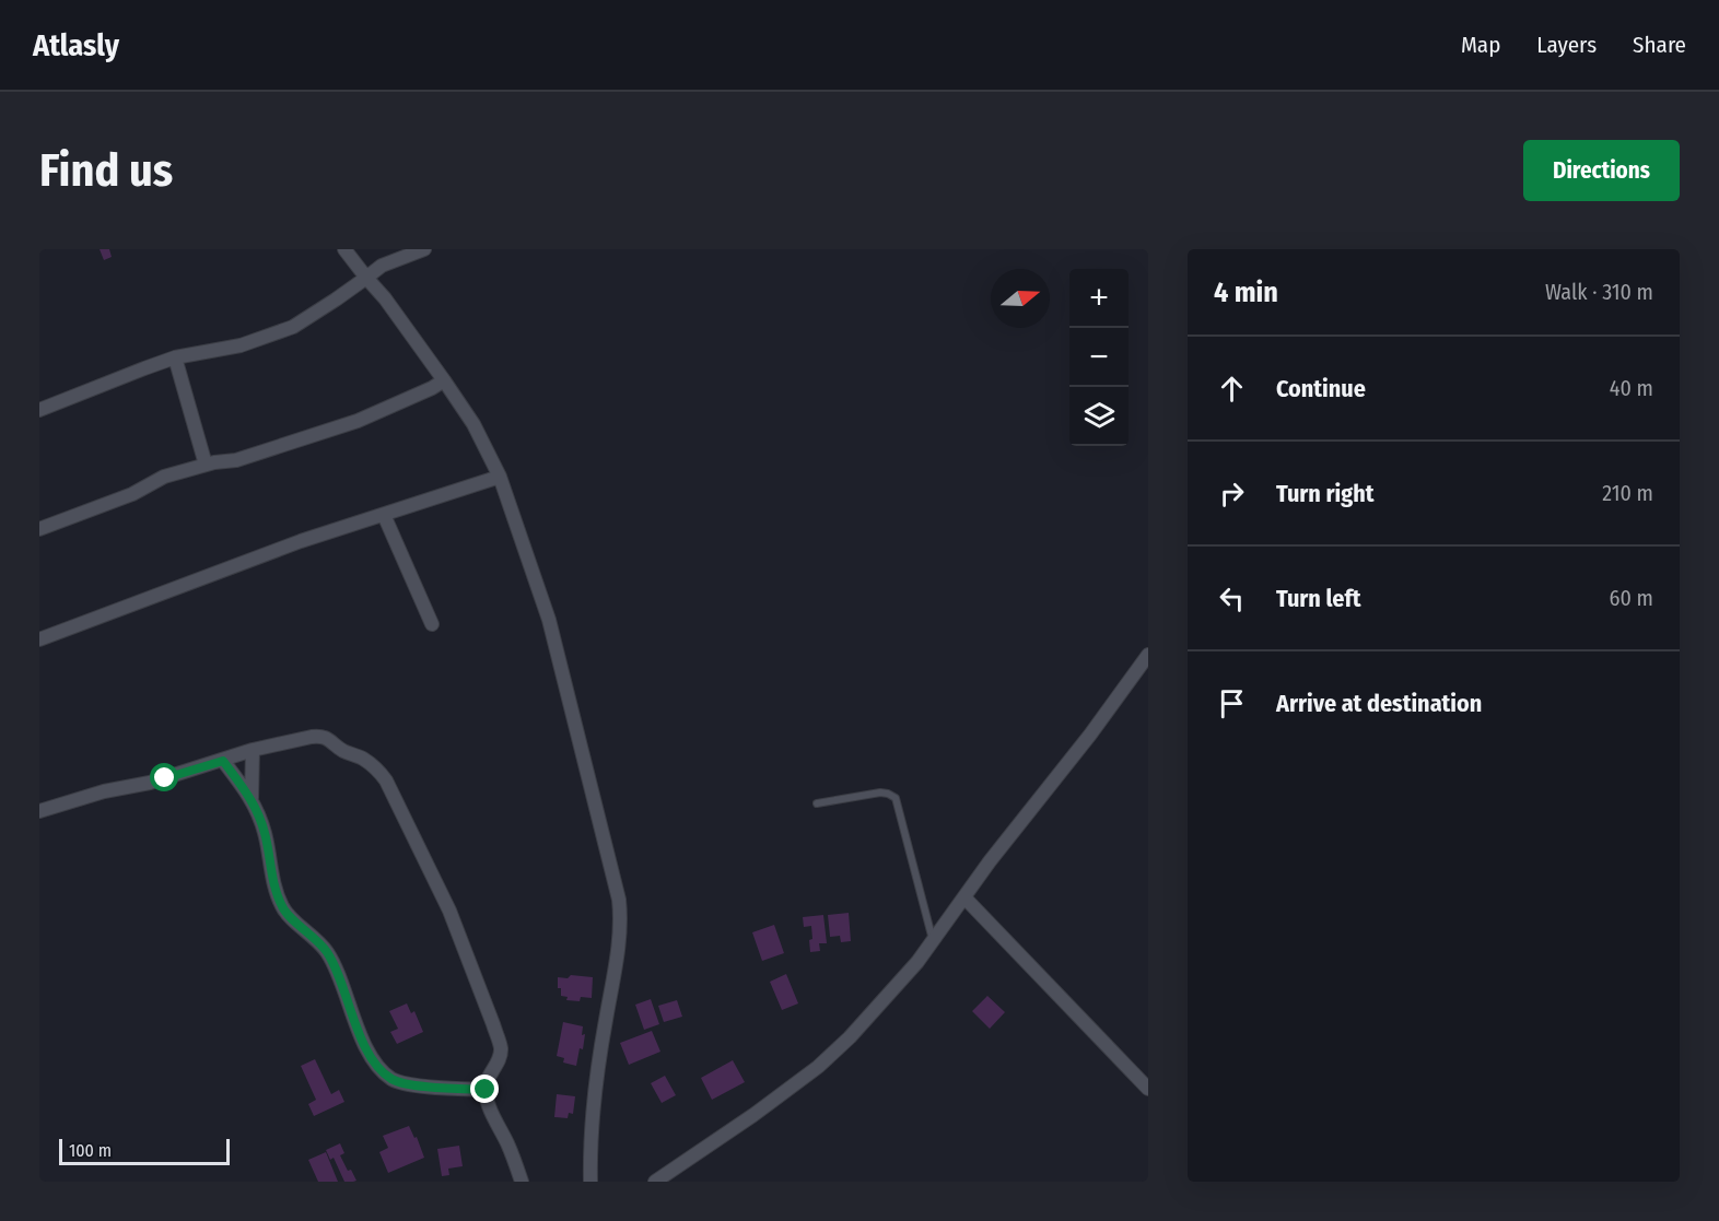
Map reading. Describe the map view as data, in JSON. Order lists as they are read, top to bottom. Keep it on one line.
{"scale_bar":"100 m","north":"right","page":{"header":"Atlasly","nav":["Map","Layers","Share"],"buttons":"Directions","title":"Find us","heading":["4 min","Walk · 310 m"],"map_buttons":["+","−"],"list":[["Continue","40 m"],["Turn right","210 m"],["Turn left","60 m"],"Arrive at destination"],"scale":"100 m"}}
